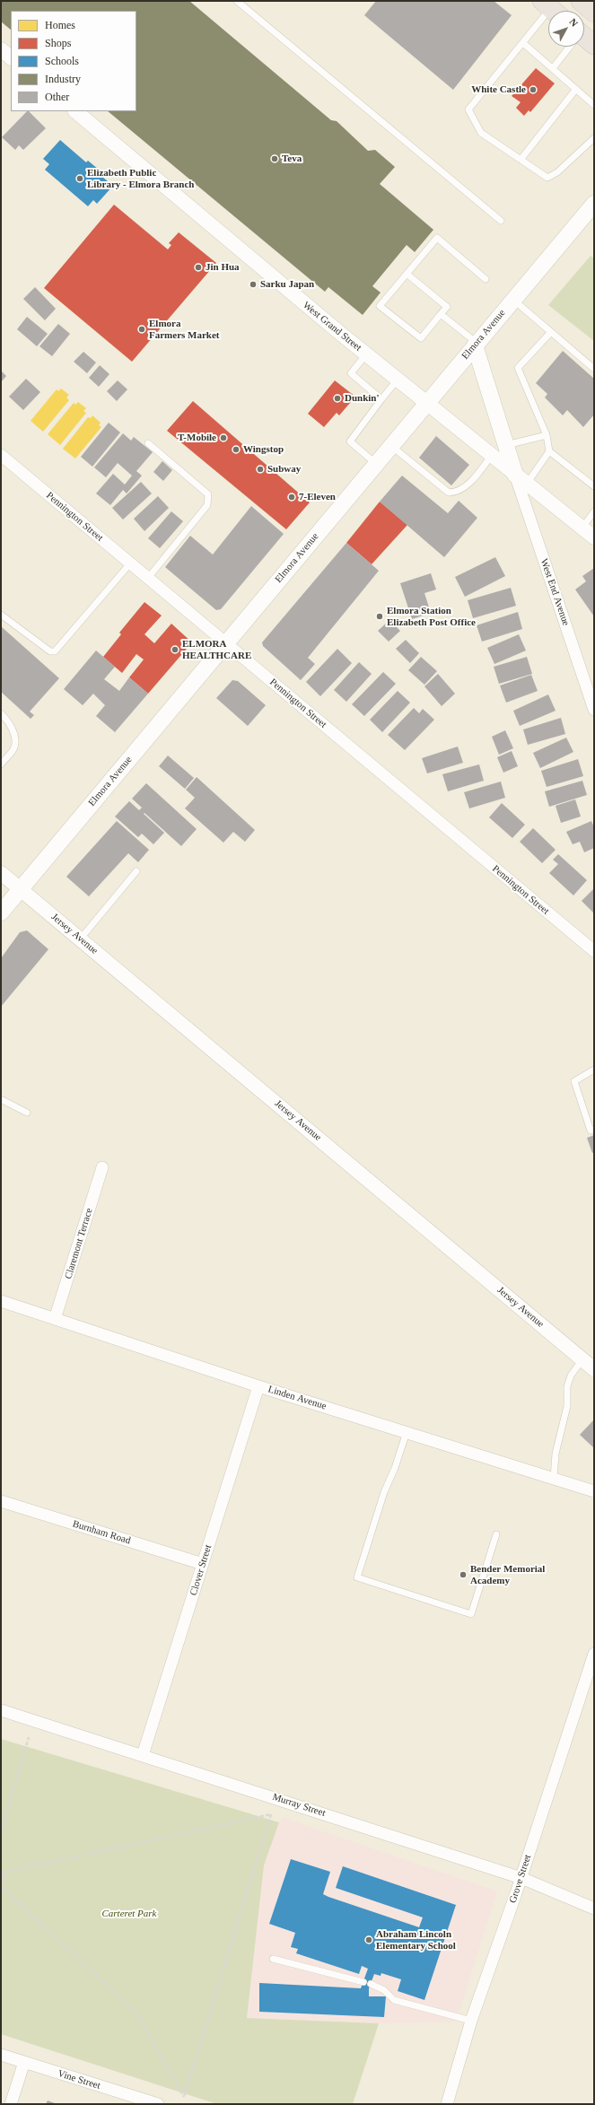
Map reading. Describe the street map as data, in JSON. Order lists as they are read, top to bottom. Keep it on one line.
{"streets":{"main road":["Elmora Avenue"],"street":["West Grand Street","Pennington Street","West End Avenue","Jersey Avenue","Claremont Terrace","Linden Avenue","Burnham Road","Clover Street","Murray Street","Grove Street","Vine Street"]},"crossings":[["West Grand Street","Elmora Avenue"],["West Grand Street","West End Avenue"],["Elmora Avenue","Pennington Street"],["Elmora Avenue","Jersey Avenue"],["Claremont Terrace","Linden Avenue"],["Linden Avenue","Clover Street"],["Burnham Road","Clover Street"],["Clover Street","Murray Street"],["Murray Street","Grove Street"]],"parks":["Carteret Park"],"places":["White Castle","Teva","Elizabeth Public Library - Elmora Branch","Jin Hua","Sarku Japan","Elmora Farmers Market","Dunkin'","T-Mobile","Wingstop","Subway","7-Eleven","Elmora Station Elizabeth Post Office","ELMORA HEALTHCARE","Bender Memorial Academy","Abraham Lincoln Elementary School"],"legend":["Homes","Shops","Schools","Industry","Other"],"north":"top right"}
